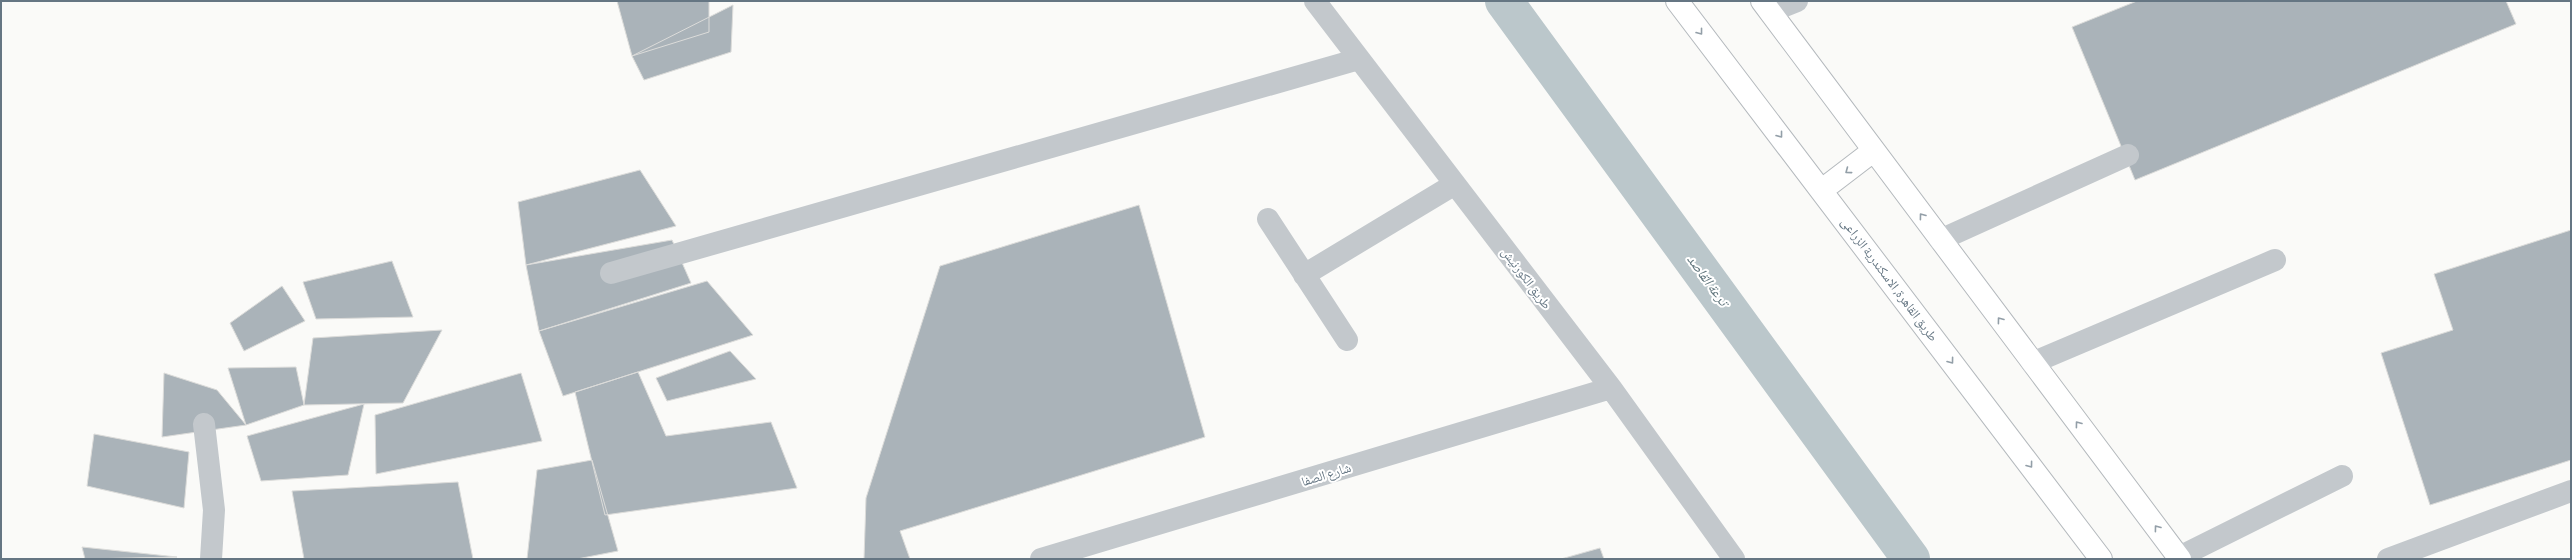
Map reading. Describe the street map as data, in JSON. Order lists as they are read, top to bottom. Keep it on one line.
{"streets":{"highway":["طريق القاهرة, الاسكندرية الزراعى"],"street":["طريق الكورنيش","شارع الصفا"]},"crossings":[["طريق الكورنيش","شارع الصفا"]],"water":["ترعة القاصد"]}
